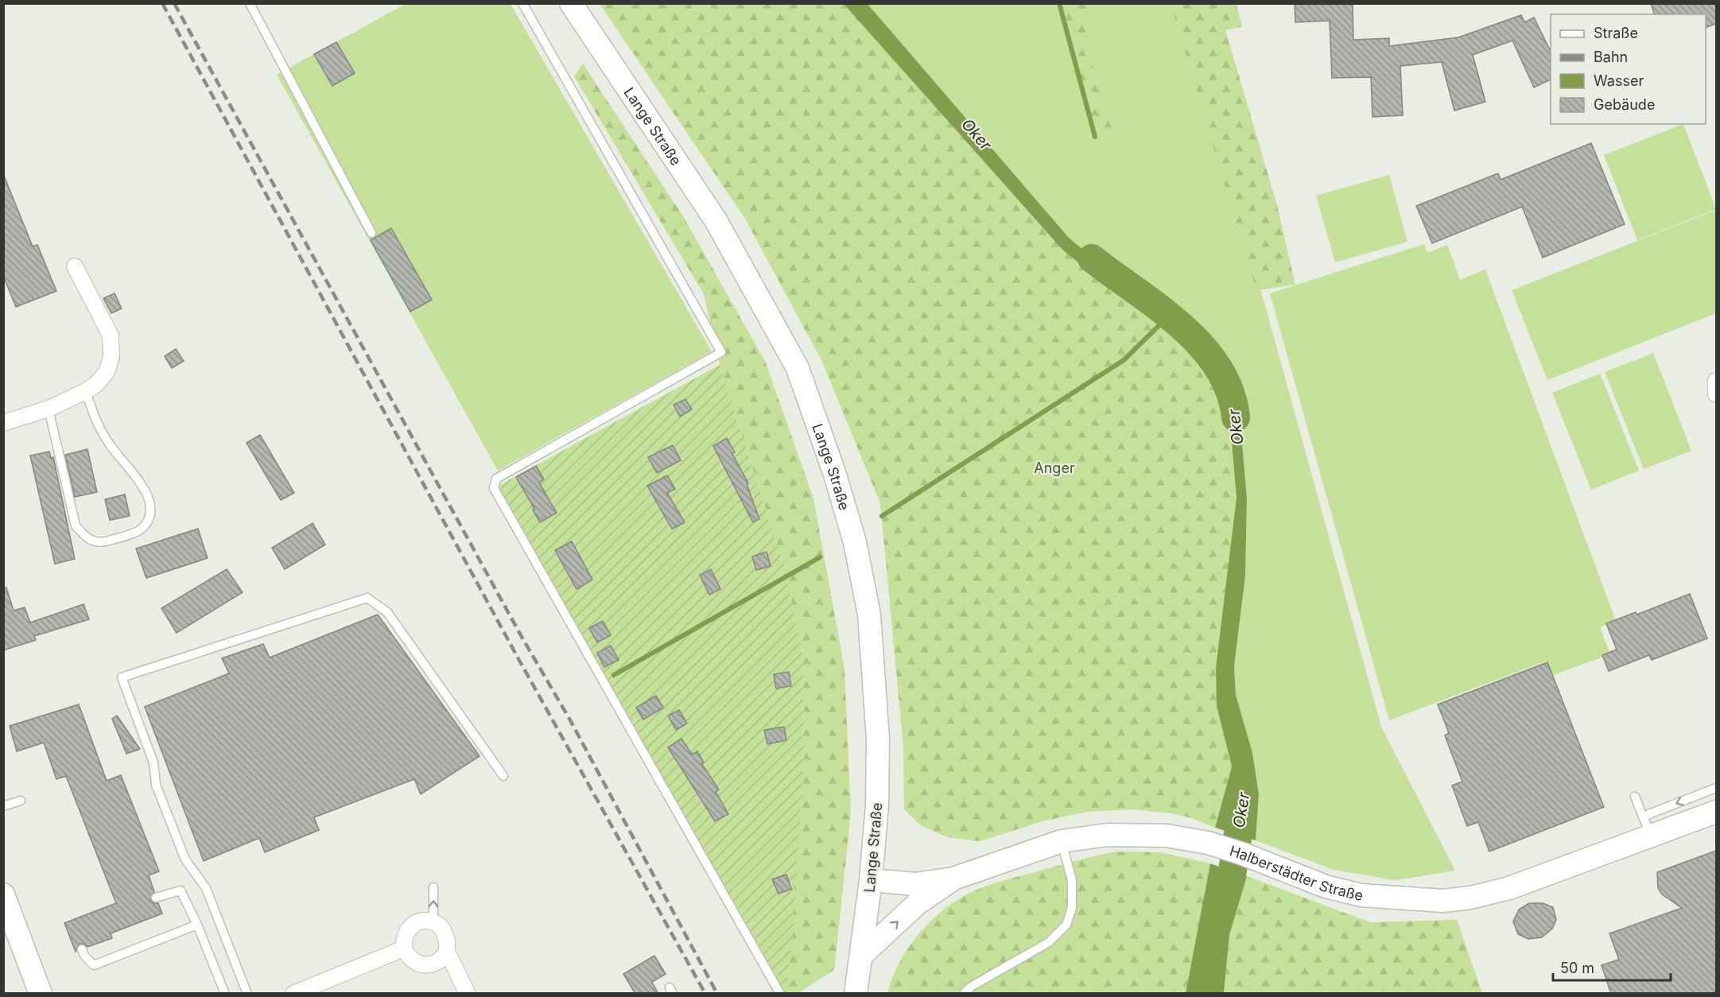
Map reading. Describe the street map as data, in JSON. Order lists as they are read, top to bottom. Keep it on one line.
{"streets":{"main road":["Lange Straße","Halberstädter Straße"]},"crossings":[["Lange Straße","Halberstädter Straße"]],"water":["Oker"],"parks":["Anger"],"legend":["Straße","Bahn","Wasser","Gebäude"],"scale_bar":"50 m"}
